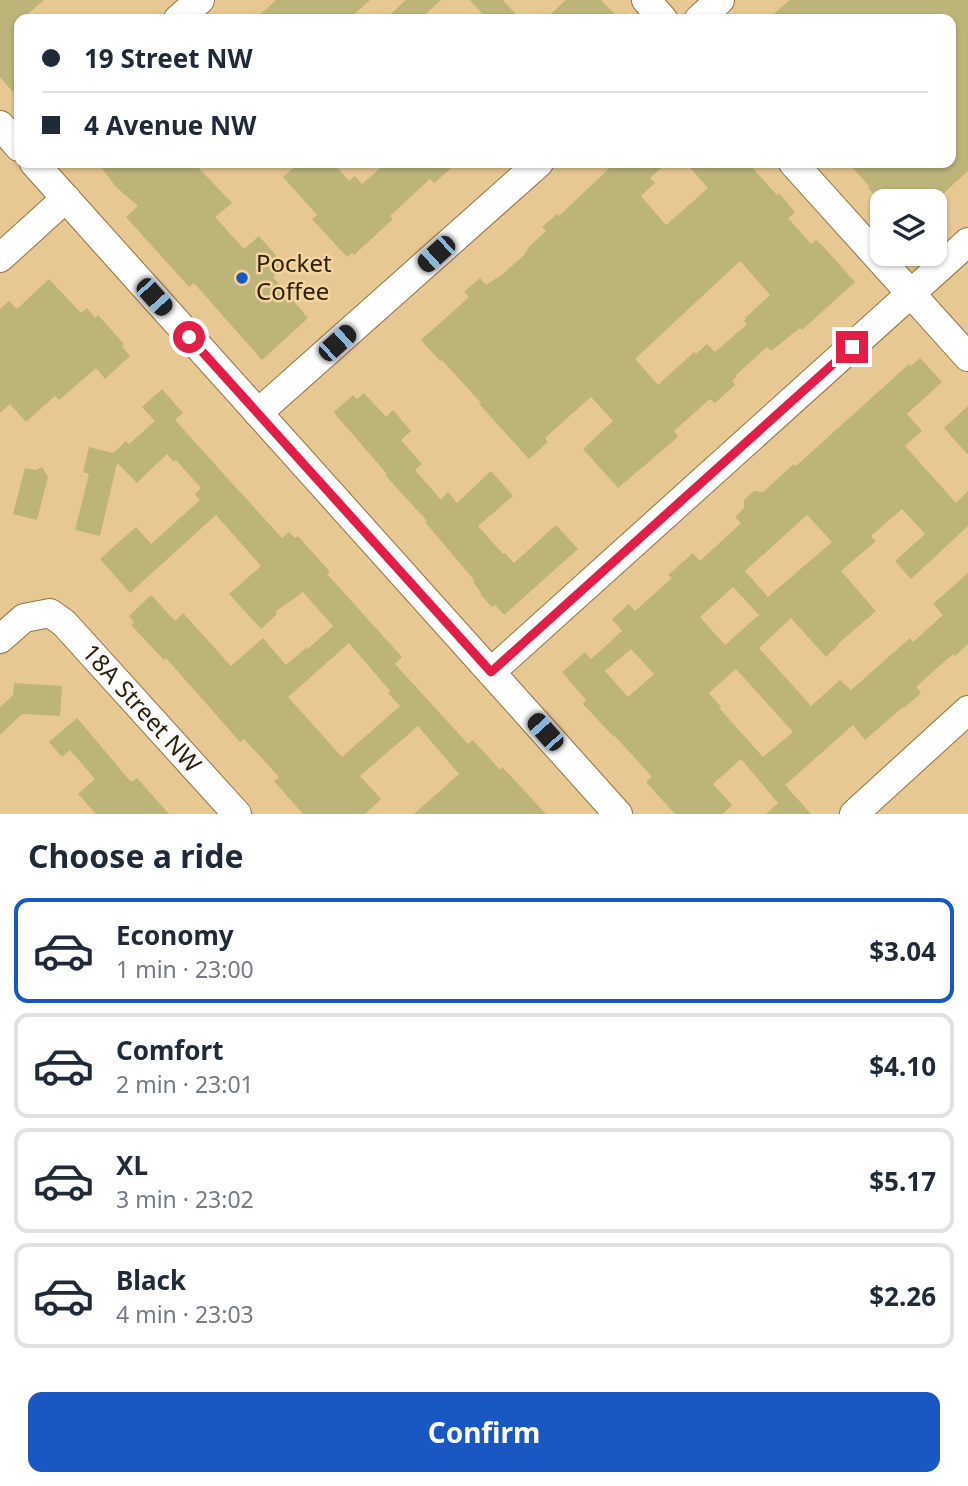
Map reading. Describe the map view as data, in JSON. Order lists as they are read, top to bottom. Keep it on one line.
{"streets":{"street":["18A Street NW"]},"places":["Pocket Coffee"],"page":{"banner":["19 Street NW","4 Avenue NW"],"heading":"Choose a ride","list":[{"name":"Economy","note":"1 min · 23:00","value":"$3.04"},{"name":"Comfort","note":"2 min · 23:01","value":"$4.10"},{"name":"XL","note":"3 min · 23:02","value":"$5.17"},{"name":"Black","note":"4 min · 23:03","value":"$2.26"}],"buttons":"Confirm"}}
